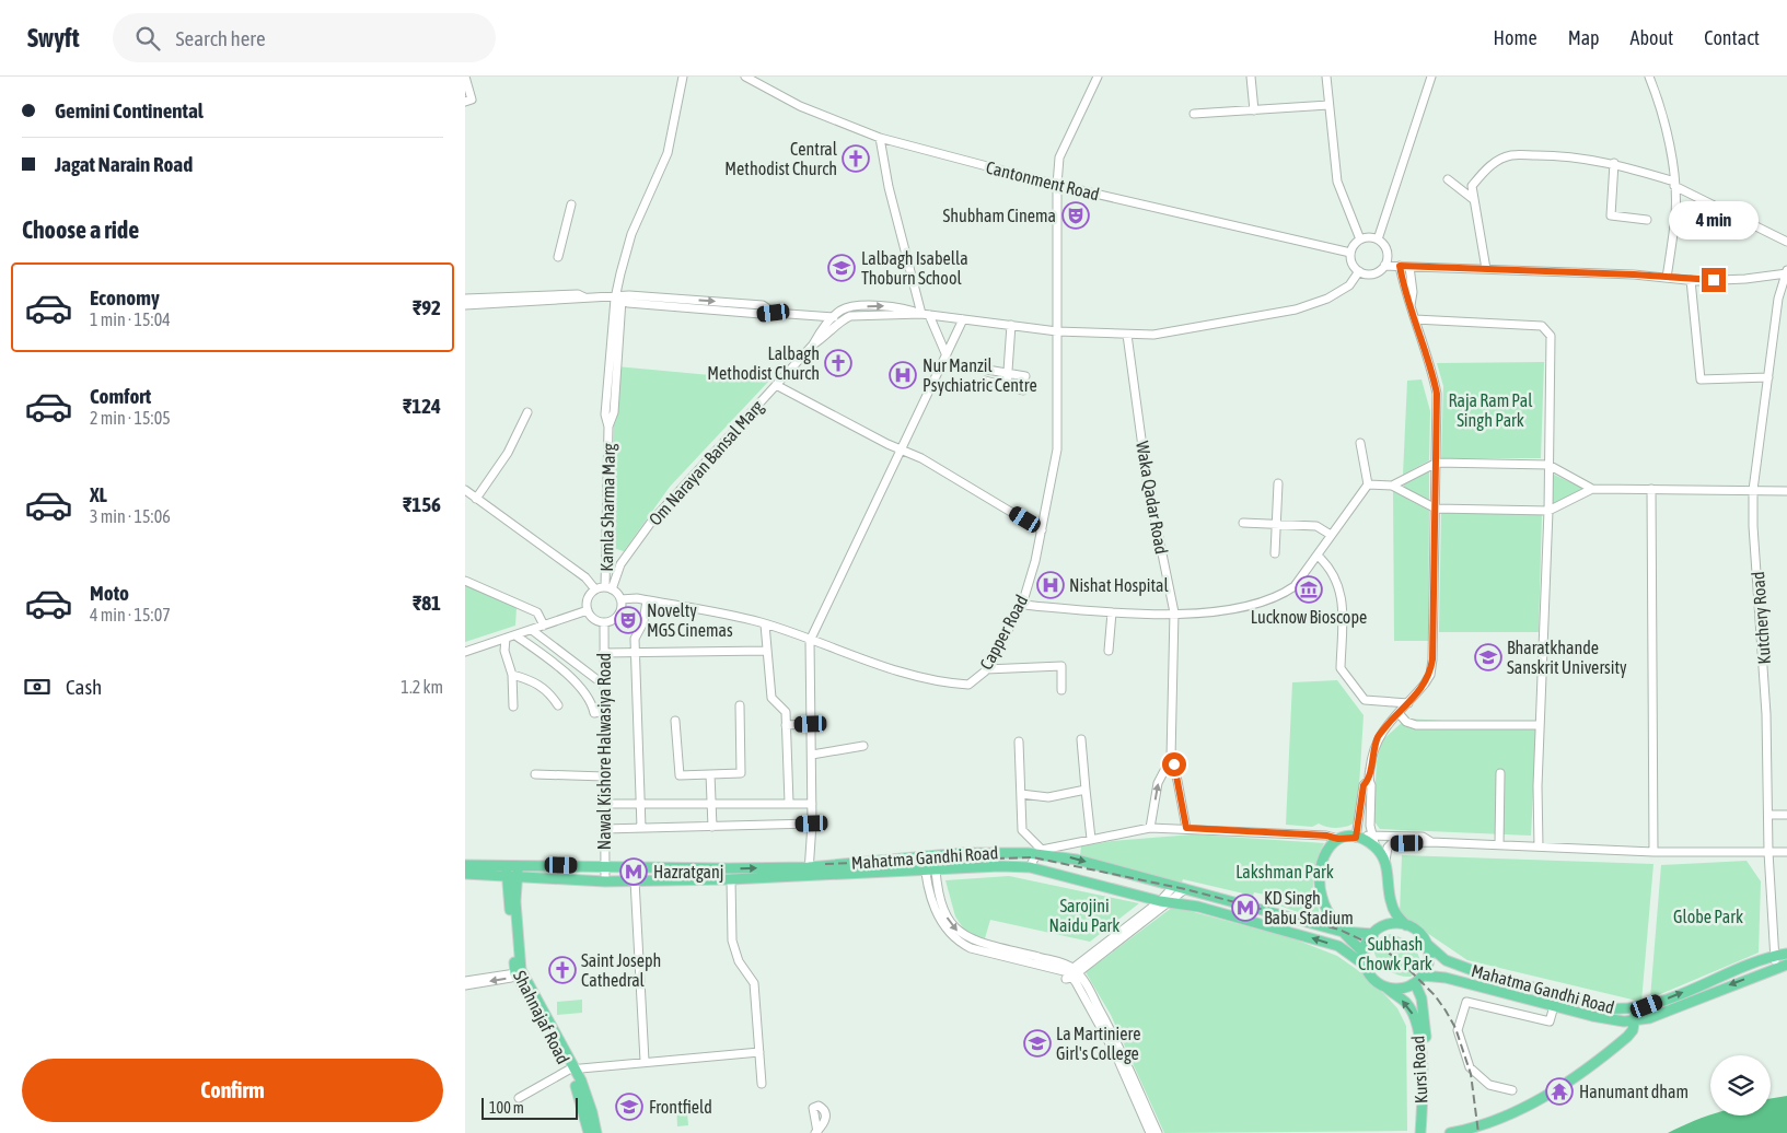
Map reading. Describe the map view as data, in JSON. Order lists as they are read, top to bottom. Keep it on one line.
{"streets":{"main road":["Mahatma Gandhi Road","Shahnajaf Road","Kursi Road"],"street":["Cantonment Road","Om Narayan Bansal Marg","Waka Qadar Road","Kamla Sharma Marg","Kutchery Road","Capper Road","Nawal Kishore Halwasiya Road"]},"crossings":[["Cantonment Road","Capper Road"],["Om Narayan Bansal Marg","Kamla Sharma Marg"],["Om Narayan Bansal Marg","Capper Road"],["Om Narayan Bansal Marg","Nawal Kishore Halwasiya Road"],["Kamla Sharma Marg","Capper Road"],["Kamla Sharma Marg","Nawal Kishore Halwasiya Road"],["Kutchery Road","Mahatma Gandhi Road"],["Capper Road","Nawal Kishore Halwasiya Road"],["Nawal Kishore Halwasiya Road","Mahatma Gandhi Road"],["Mahatma Gandhi Road","Shahnajaf Road"],["Mahatma Gandhi Road","Kursi Road"]],"parks":["Raja Ram Pal Singh Park","Lakshman Park","Sarojini Naidu Park","Globe Park","Subhash Chowk Park"],"places":{"church":["Central Methodist Church","Lalbagh Methodist Church","Saint Joseph Cathedral"],"theatre":["Shubham Cinema","Novelty MGS Cinemas"],"school or university":["Lalbagh Isabella Thoburn School","Bharatkhande Sanskrit University","La Martiniere Girl's College","Frontfield"],"hospital":["Nur Manzil Psychiatric Centre","Nishat Hospital"],"museum":["Lucknow Bioscope"],"metro station":["Hazratganj","KD Singh Babu Stadium"],"temple":["Hanumant dham"]},"scale_bar":"100 m","page":{"header":"Swyft","search":"Search here","nav":["Home","Map","About","Contact"],"banner":["Gemini Continental","Jagat Narain Road"],"heading":"Choose a ride","bubble":"4 min","list":[{"name":"Economy","note":"1 min · 15:04","value":"₹92"},{"name":"Comfort","note":"2 min · 15:05","value":"₹124"},{"name":"XL","note":"3 min · 15:06","value":"₹156"},{"name":"Moto","note":"4 min · 15:07","value":"₹81"}],"pay":["Cash","1.2 km"],"buttons":"Confirm","scale":"100 m"}}
